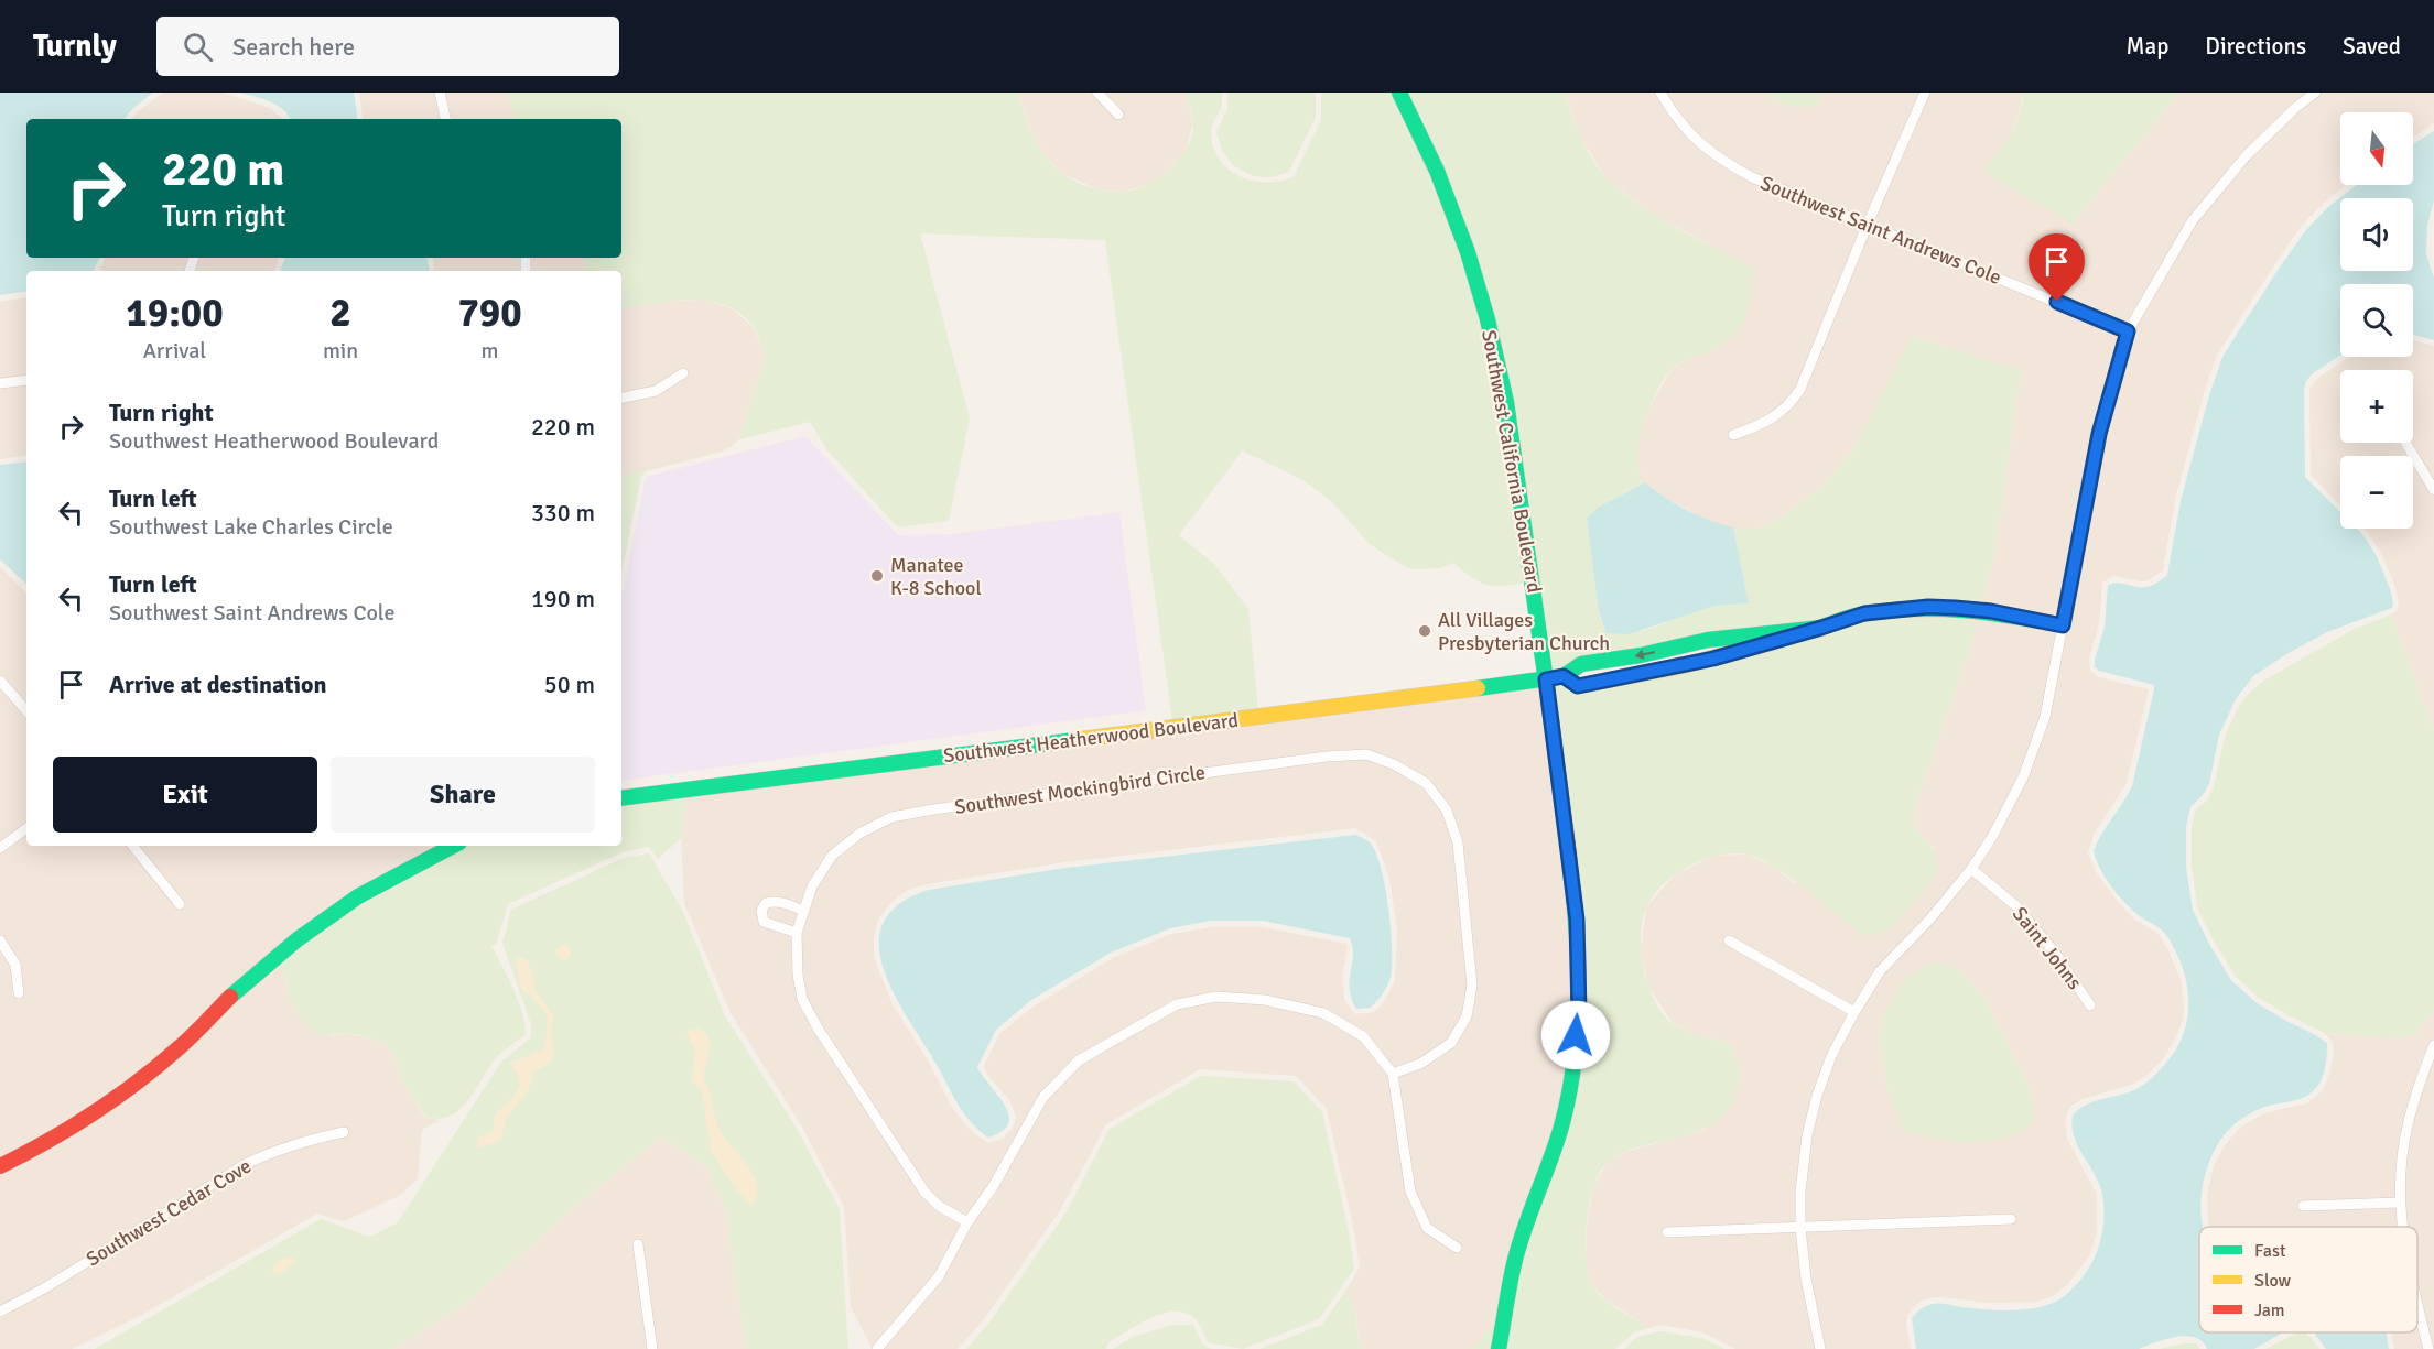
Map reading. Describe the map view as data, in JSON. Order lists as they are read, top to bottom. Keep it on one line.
{"streets":{"street":["Southwest Saint Andrews Cole","Southwest California Boulevard","Southwest Heatherwood Boulevard","Southwest Mockingbird Circle","Saint Johns","Southwest Cedar Cove"]},"crossings":[["Southwest California Boulevard","Southwest Heatherwood Boulevard"]],"places":["Manatee K-8 School","All Villages Presbyterian Church"],"legend":["Fast","Slow","Jam"],"north":"bottom","page":{"header":"Turnly","search":"Search here","nav":["Map","Directions","Saved"],"map_buttons":["+","−"],"turn":["220 m","Turn right"],"eta":["19:00","Arrival","2","min","790","m"],"list":[{"name":"Turn right","note":"Southwest Heatherwood Boulevard","value":"220 m"},{"name":"Turn left","note":"Southwest Lake Charles Circle","value":"330 m"},{"name":"Turn left","note":"Southwest Saint Andrews Cole","value":"190 m"},{"name":"Arrive at destination","value":"50 m"}],"buttons":["Exit","Share"]}}
